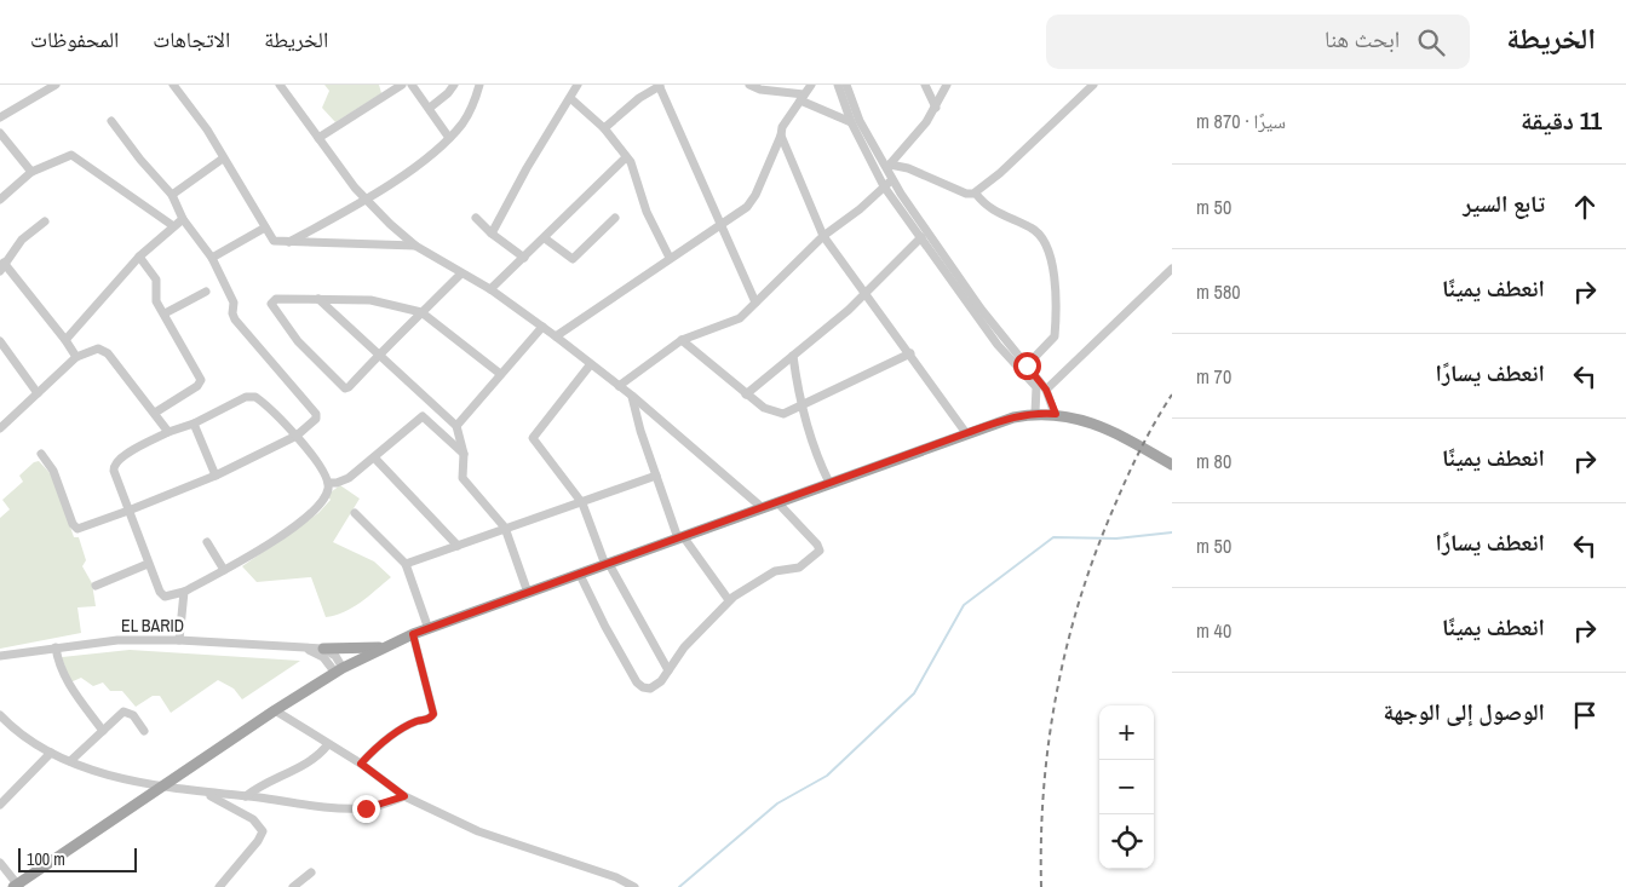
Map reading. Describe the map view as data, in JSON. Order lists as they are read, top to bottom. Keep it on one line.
{"streets":{"street":["EL BARID"]},"scale_bar":"100 m","page":{"header":"الخريطة","search":"ابحث هنا","nav":["الخريطة","الاتجاهات","المحفوظات"],"heading":["11 دقيقة","سيرًا · 870 m"],"list":[["تابع السير","50 m"],["انعطف يمينًا","580 m"],["انعطف يسارًا","70 m"],["انعطف يمينًا","80 m"],["انعطف يسارًا","50 m"],["انعطف يمينًا","40 m"],"الوصول إلى الوجهة"],"map_buttons":["+","−"],"scale":"100 m"}}
